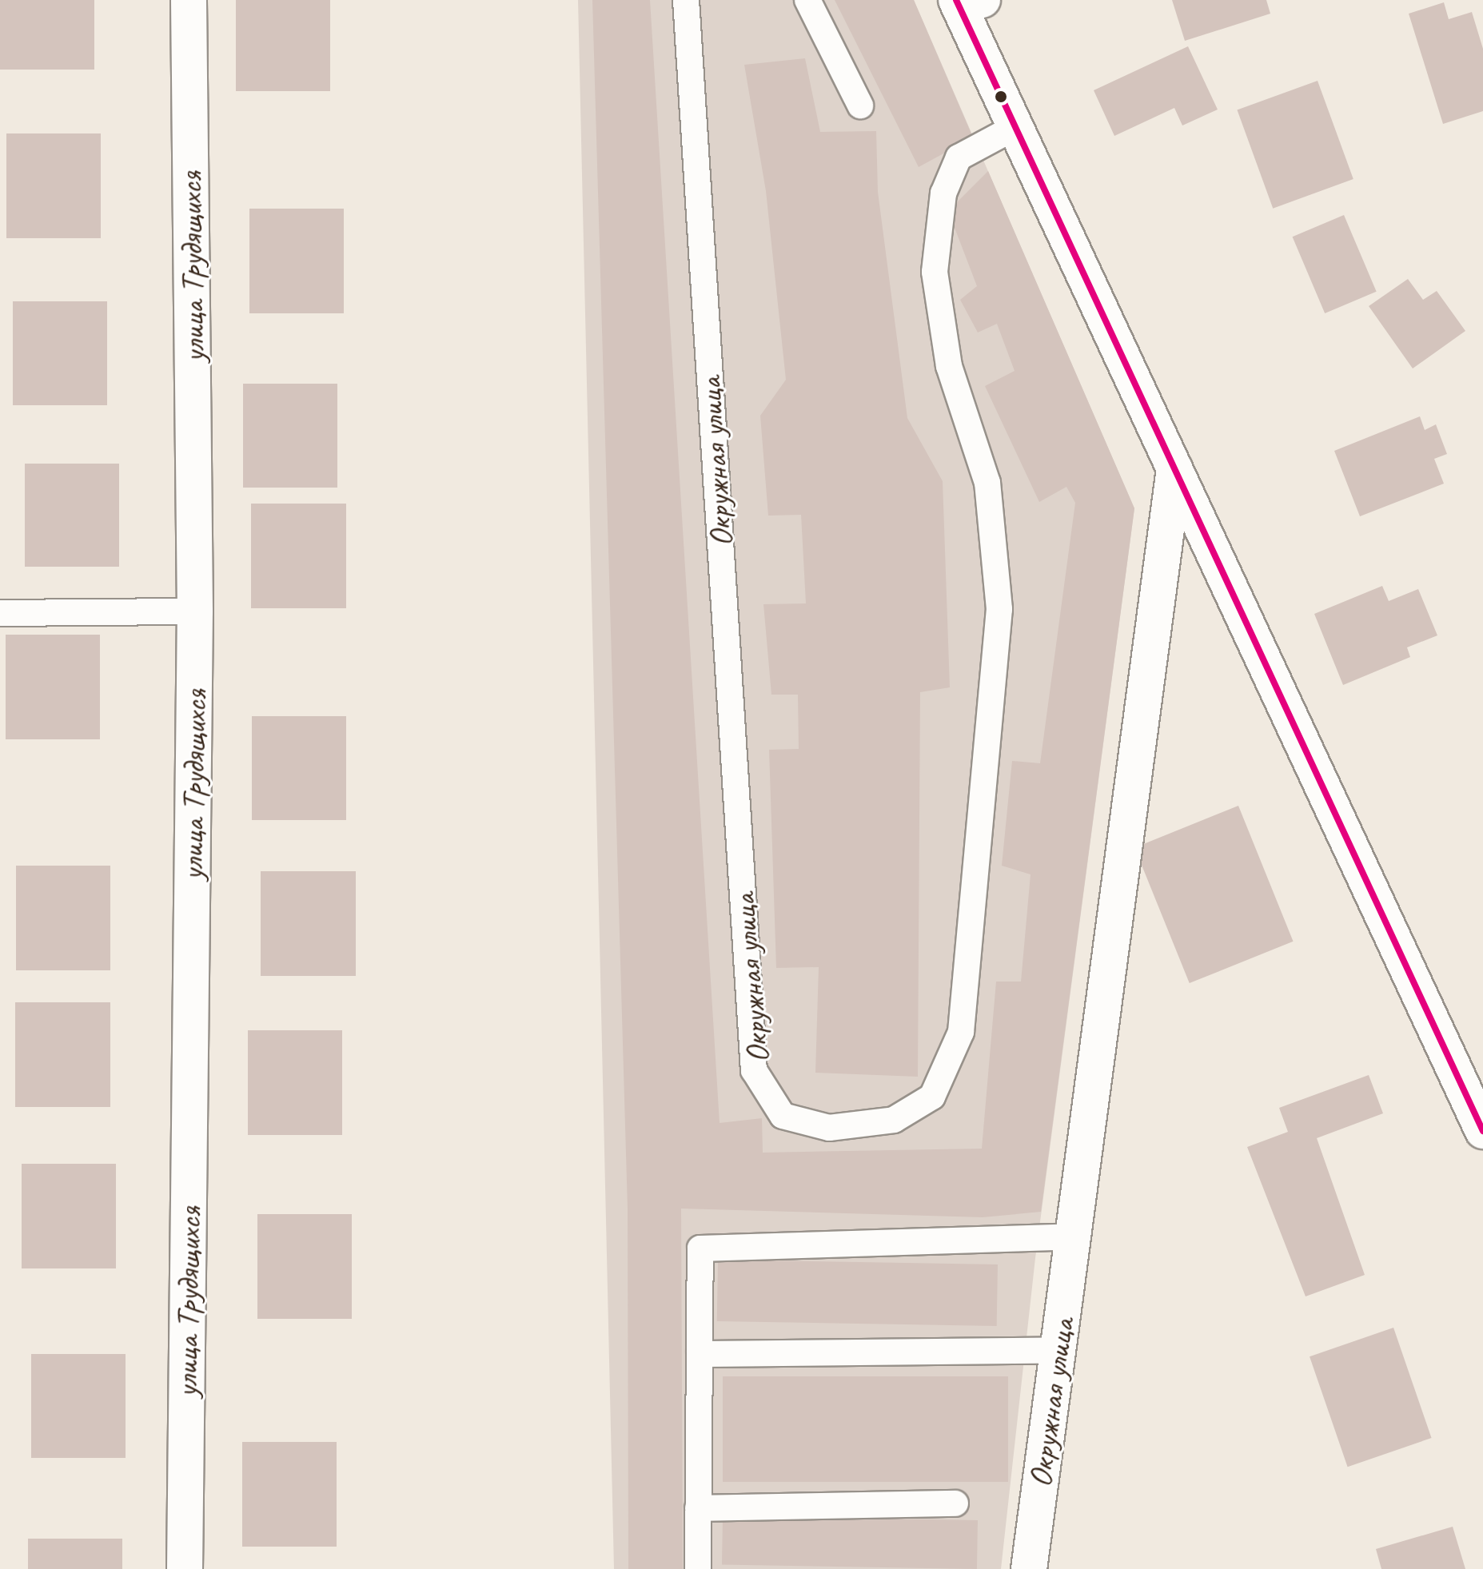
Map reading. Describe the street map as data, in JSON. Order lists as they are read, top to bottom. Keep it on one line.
{"streets":{"street":["улица Трудящихся","Окружная улица"]}}
